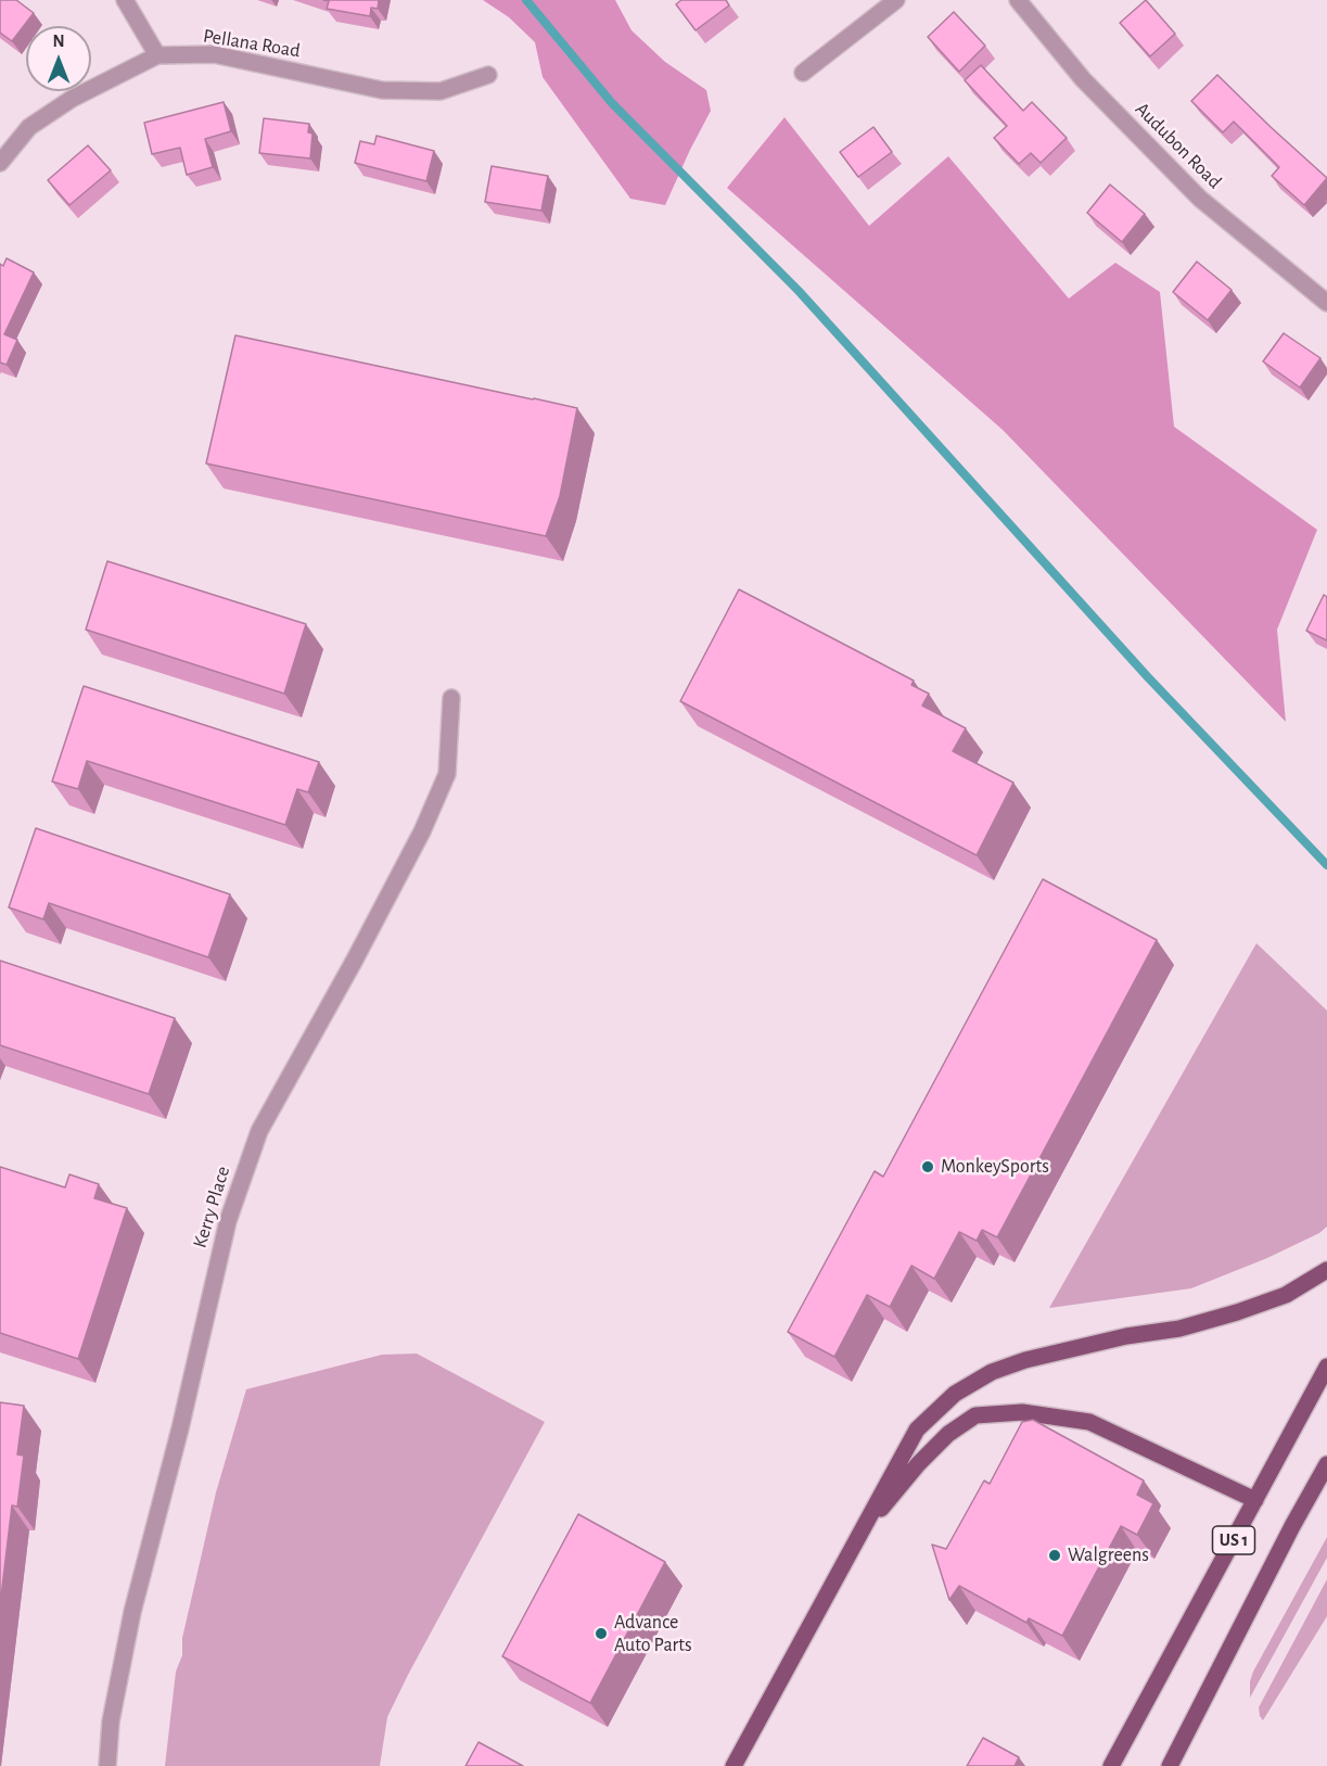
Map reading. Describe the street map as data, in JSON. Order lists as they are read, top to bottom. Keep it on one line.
{"streets":{"main road":["US 1"],"street":["Pellana Road","Audubon Road","Kerry Place"]},"places":["MonkeySports","Walgreens","Advance Auto Parts"],"north":"top"}
